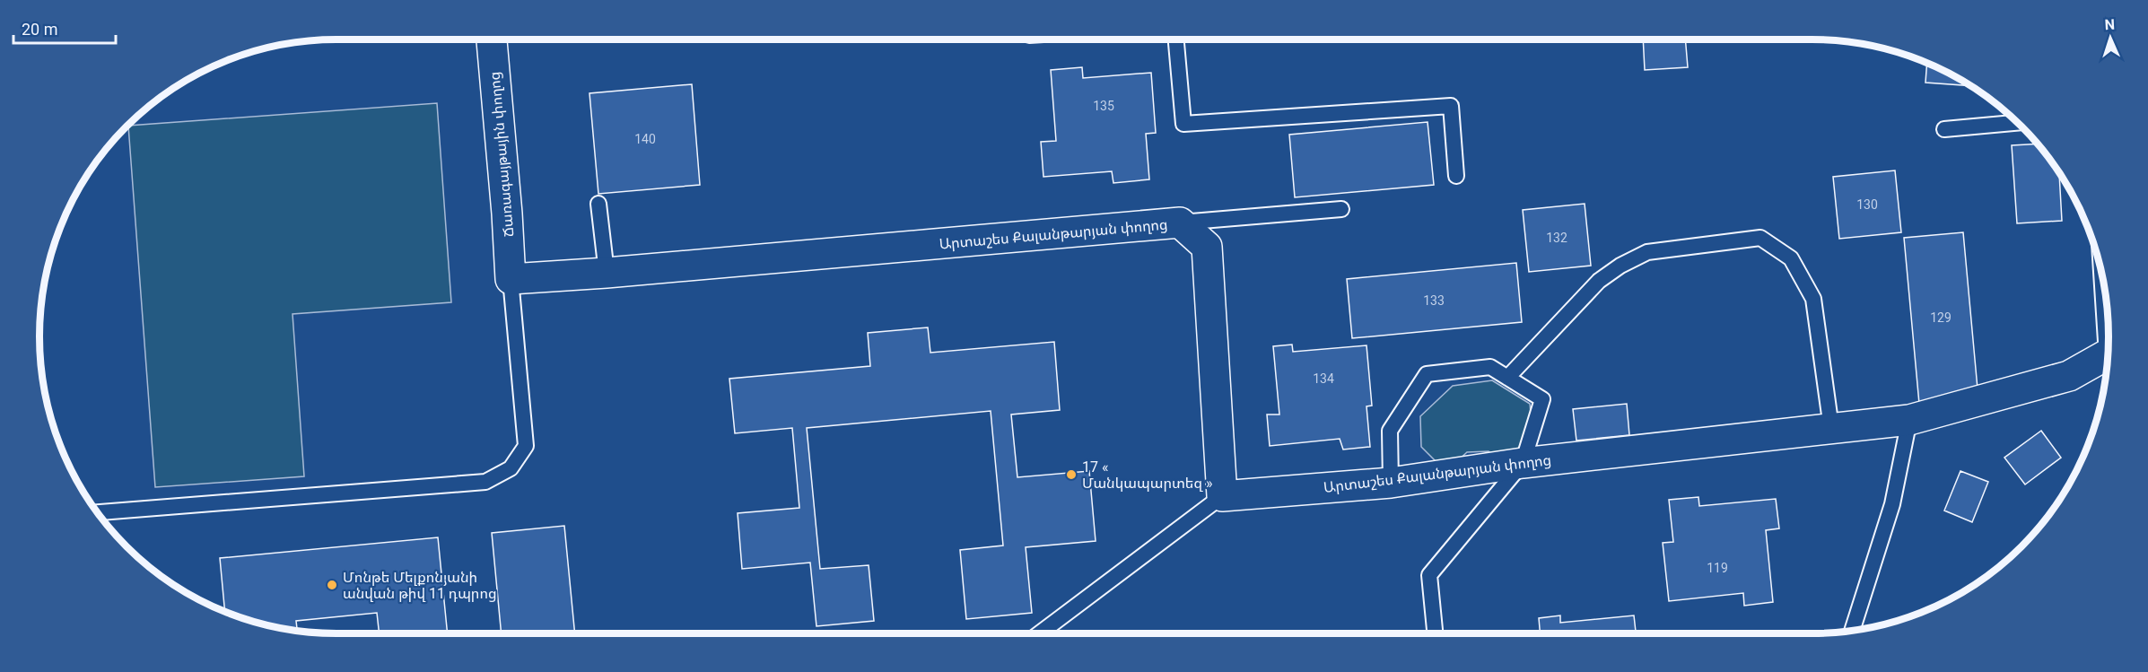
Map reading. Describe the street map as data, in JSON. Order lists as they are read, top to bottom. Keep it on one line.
{"streets":{"street":["Ճառագայթային փողոց","Արտաշես Քալանթարյան փողոց"]},"crossings":[["Ճառագայթային փողոց","Արտաշես Քալանթարյան փողոց"]],"places":["17 « Մանկապարտեզ »","Մոնթե Մելքոնյանի անվան թիվ 11 դպրոց"],"house_numbers":["135","140","130","132","133","129","134","119"],"scale_bar":"20 m","north":"top"}
